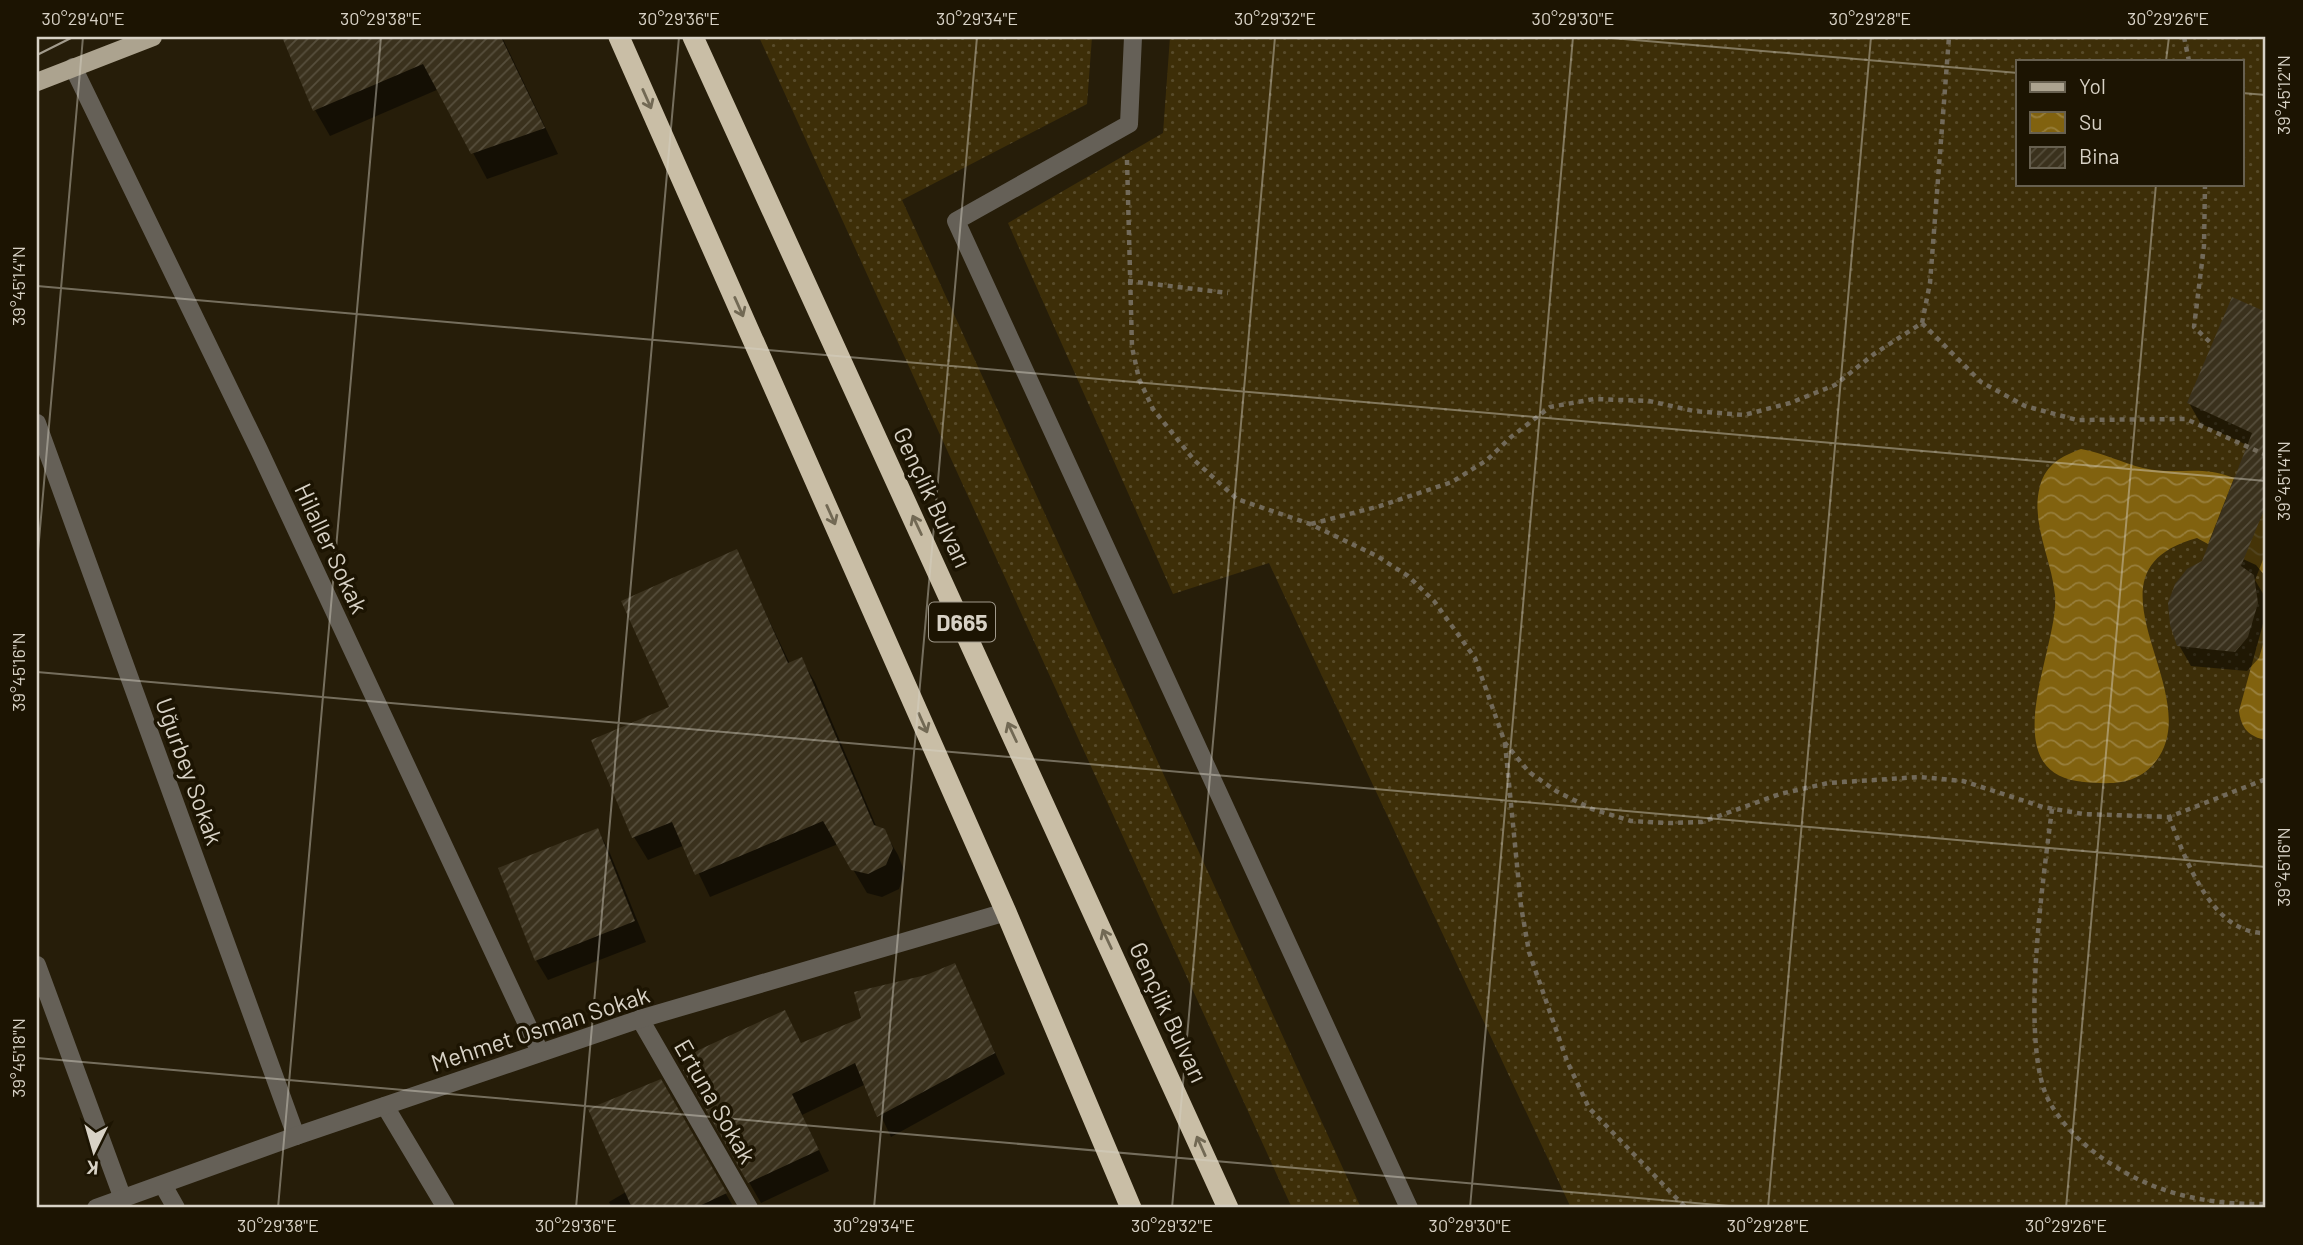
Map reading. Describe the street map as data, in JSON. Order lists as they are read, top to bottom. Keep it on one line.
{"streets":{"highway":["Gençlik Bulvarı","D665"],"street":["Hilaller Sokak","Uğurbey Sokak","Mehmet Osman Sokak","Ertuna Sokak"]},"crossings":[["Hilaller Sokak","Mehmet Osman Sokak"],["Uğurbey Sokak","Mehmet Osman Sokak"],["Mehmet Osman Sokak","Ertuna Sokak"]],"legend":["Yol","Su","Bina"],"north":"bottom","coordinates":["30°29'40\"E","30°29'38\"E","30°29'36\"E","30°29'34\"E","30°29'32\"E","30°29'30\"E","30°29'28\"E","30°29'26\"E","39°45'12\"N","39°45'14\"N","39°45'16\"N","39°45'18\"N"]}
